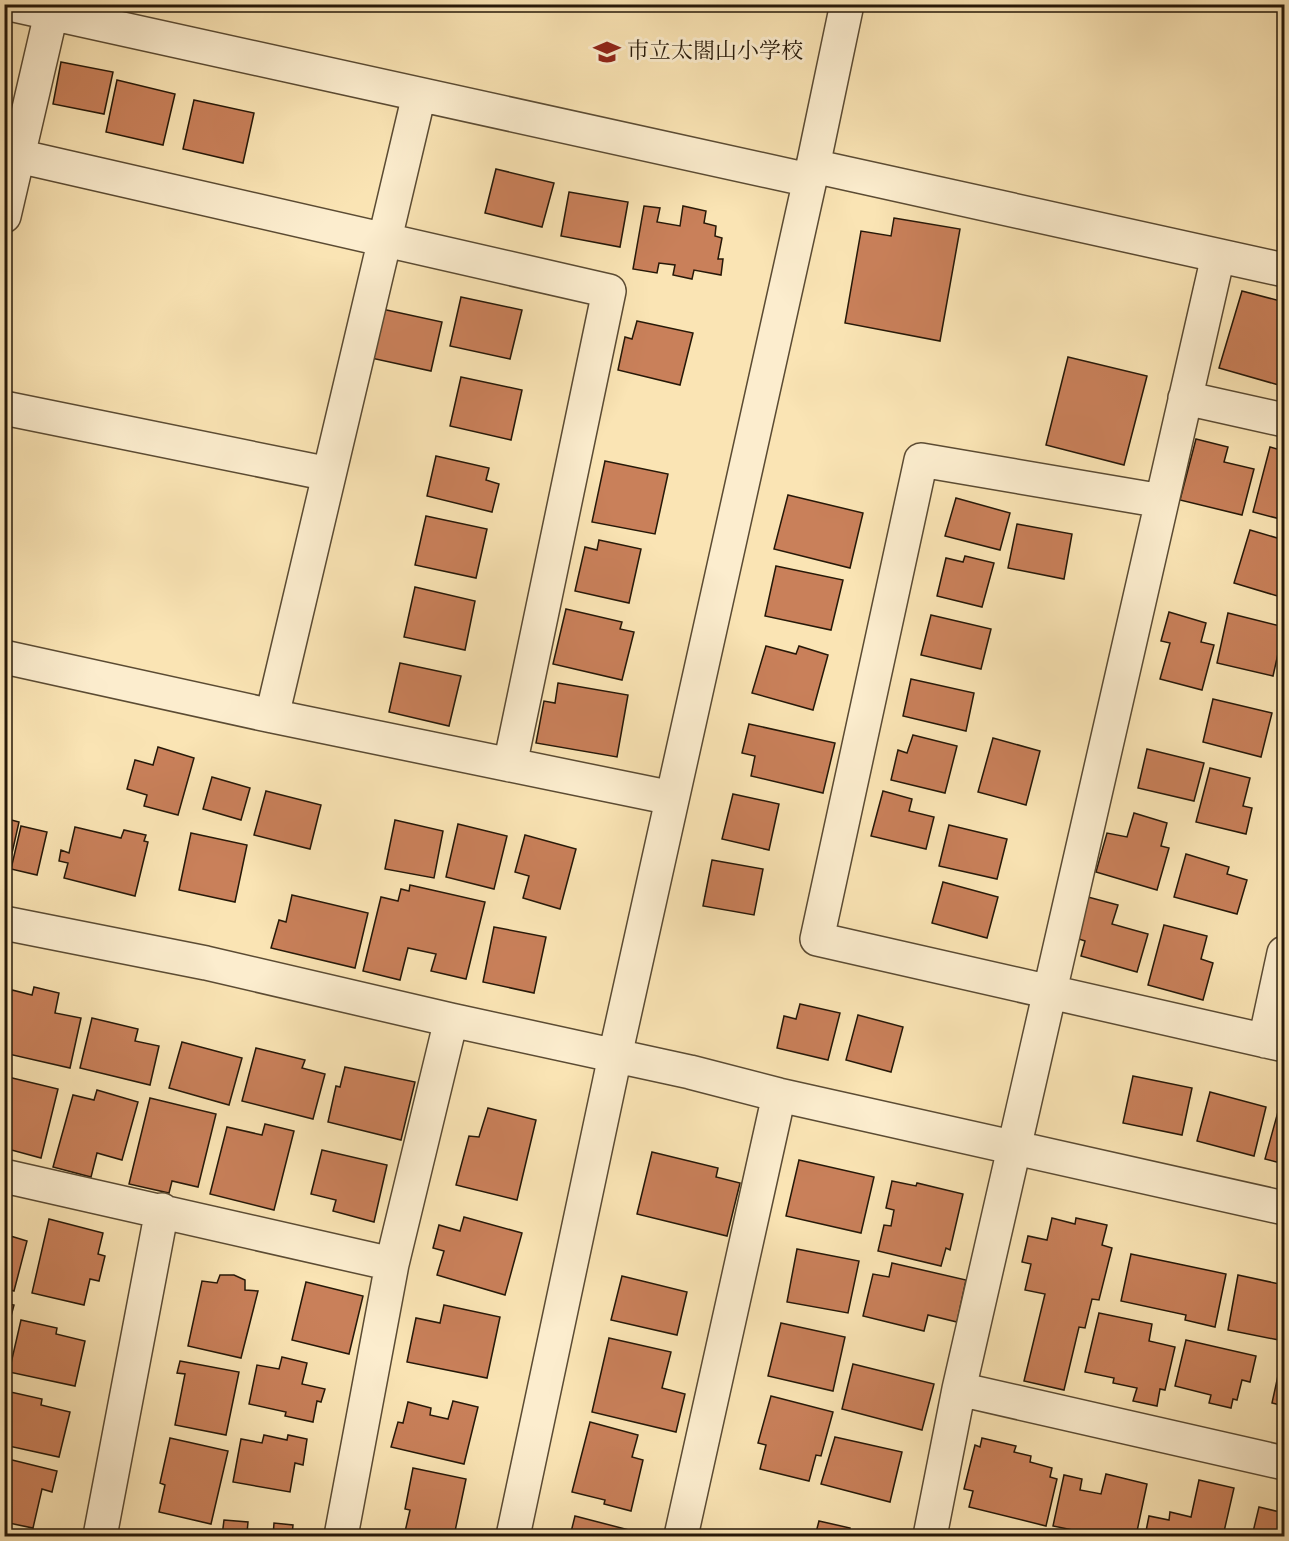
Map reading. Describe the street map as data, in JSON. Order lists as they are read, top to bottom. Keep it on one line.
{"places":{"school or university":["市立太閤山小学校"]}}
